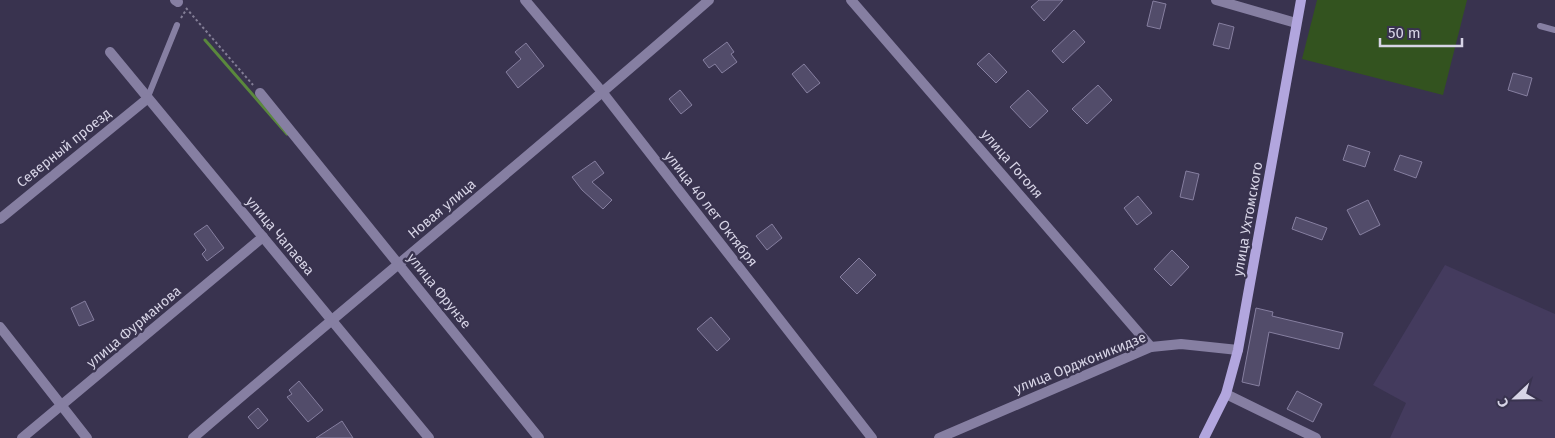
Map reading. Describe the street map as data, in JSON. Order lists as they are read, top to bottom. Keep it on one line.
{"streets":{"main road":["улица Ухтомского"],"street":["Северный проезд","улица Гоголя","Новая улица","улица 40 лет Октября","улица Чапаева","улица Фрунзе","улица Фурманова","улица Орджоникидзе"]},"crossings":[["Северный проезд","улица Чапаева"],["улица Гоголя","улица Орджоникидзе"],["Новая улица","улица 40 лет Октября"],["Новая улица","улица Чапаева"],["Новая улица","улица Фрунзе"],["улица Ухтомского","улица Орджоникидзе"],["улица Чапаева","улица Фурманова"]],"scale_bar":"50 m","north":"left"}
